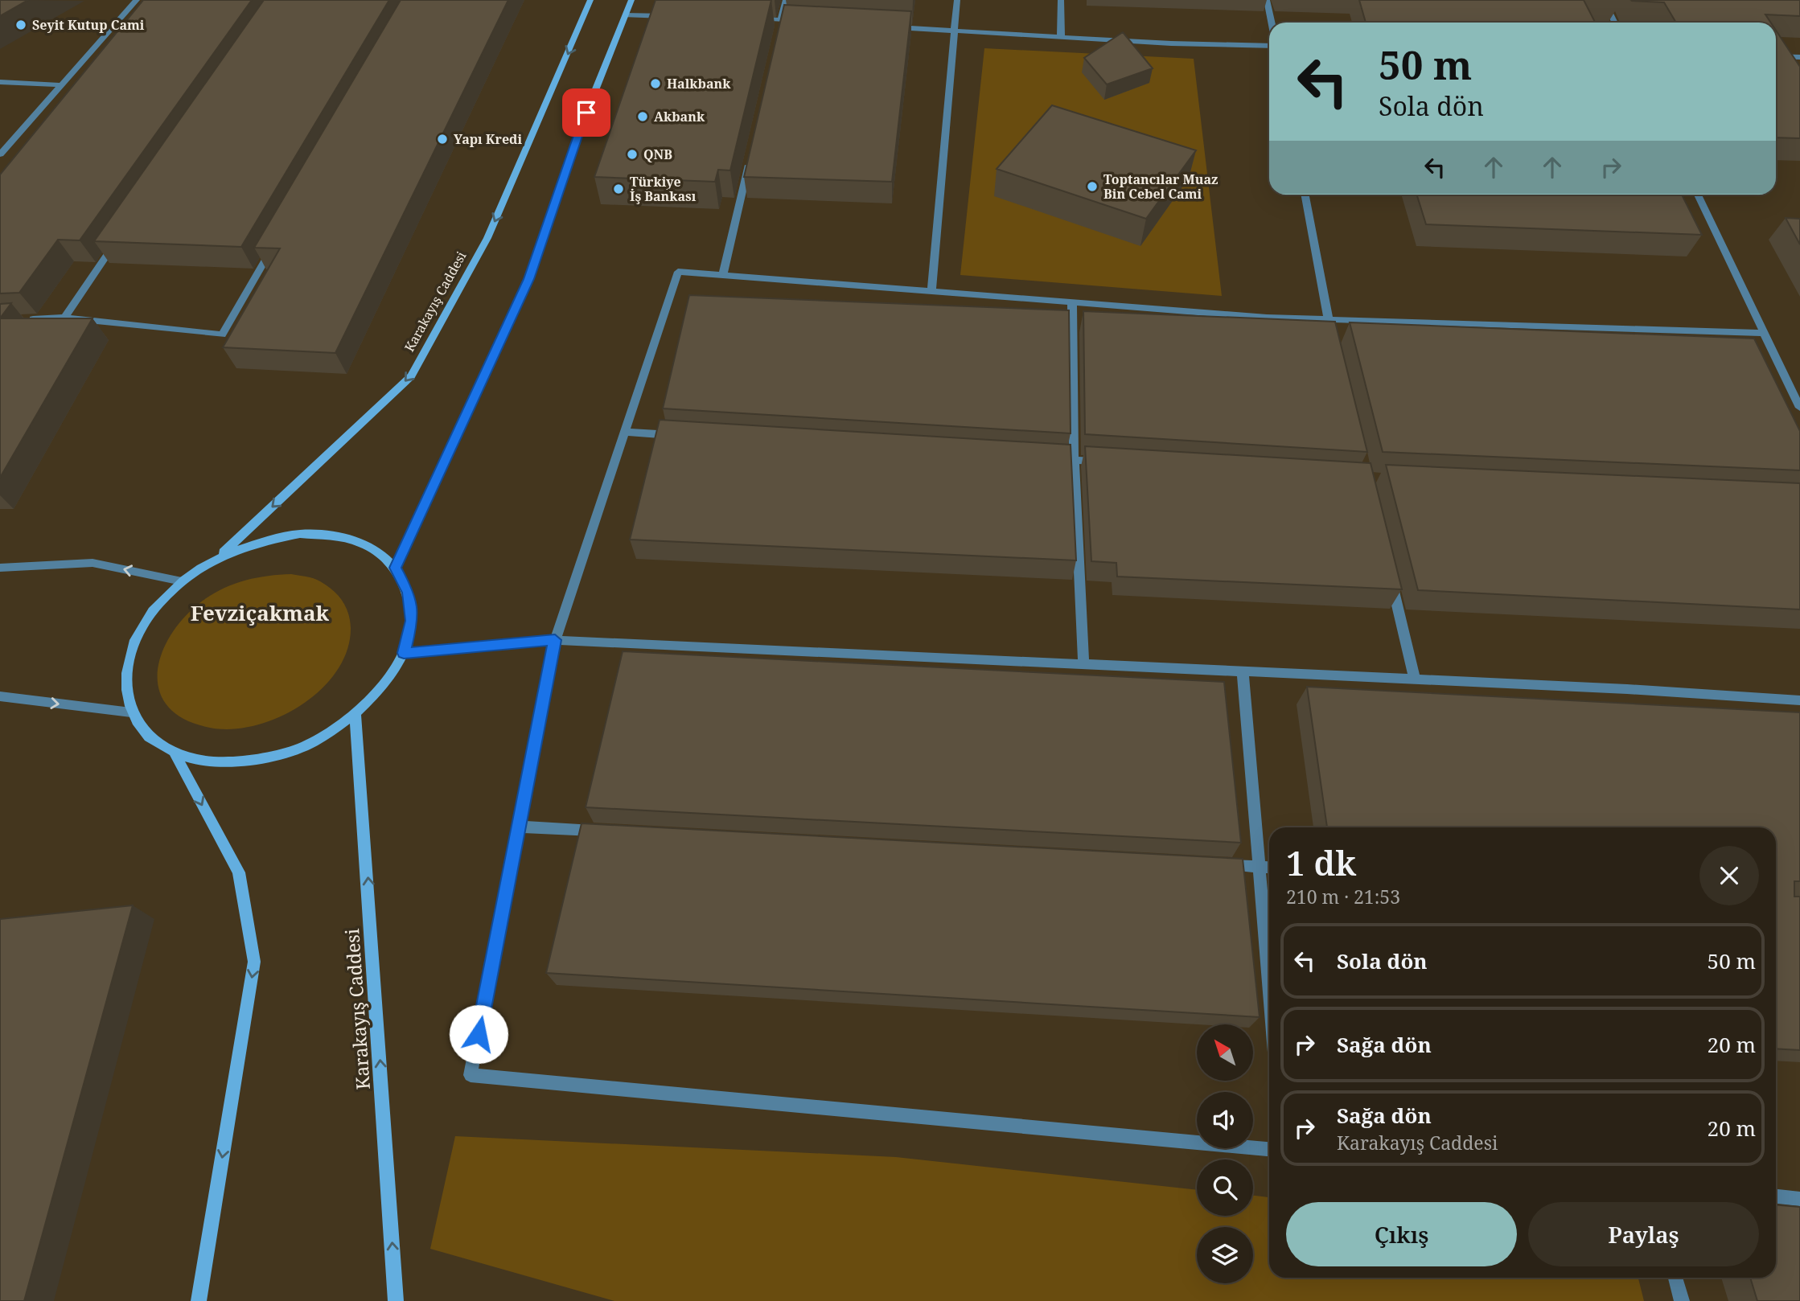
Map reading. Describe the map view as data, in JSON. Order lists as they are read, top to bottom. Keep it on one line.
{"streets":{"main road":["Karakayış Caddesi"]},"districts":["Fevziçakmak"],"places":["Seyit Kutup Cami","Halkbank","Akbank","Yapı Kredi","QNB","Toptancılar Muaz Bin Cebel Cami","Türkiye İş Bankası"],"north":"top left","page":{"turn":["50 m","Sola dön"],"heading":["1 dk","210 m · 21:53"],"list":[{"name":"Sola dön","value":"50 m"},{"name":"Sağa dön","value":"20 m"},{"name":"Sağa dön","note":"Karakayış Caddesi","value":"20 m"}],"buttons":["Çıkış","Paylaş"]}}
